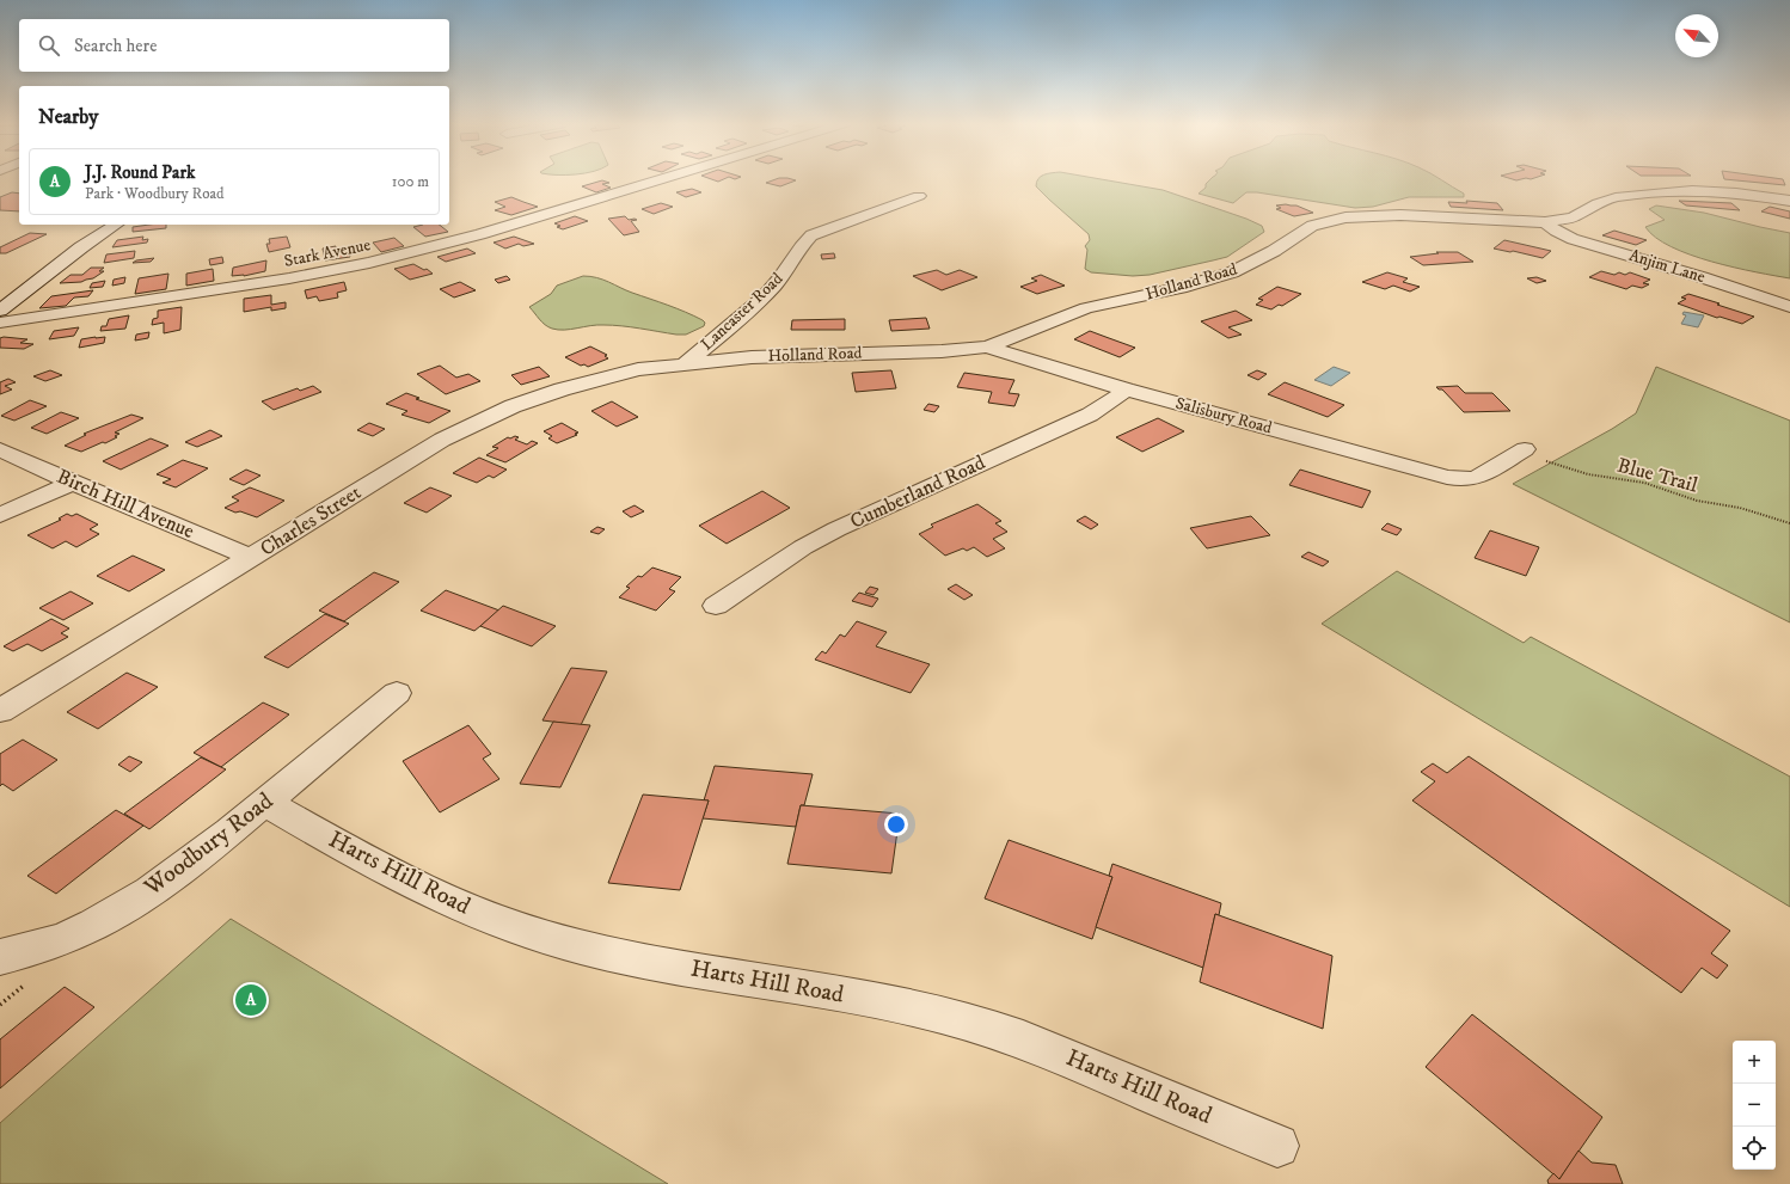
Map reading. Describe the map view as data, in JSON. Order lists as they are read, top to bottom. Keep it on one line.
{"streets":{"street":["Stark Avenue","Anjim Lane","Holland Road","Lancaster Road","Salisbury Road","Cumberland Road","Birch Hill Avenue","Charles Street","Woodbury Road","Harts Hill Road"],"path":["Blue Trail"]},"crossings":[["Anjim Lane","Holland Road"],["Holland Road","Lancaster Road"],["Holland Road","Salisbury Road"],["Holland Road","Charles Street"],["Salisbury Road","Blue Trail"],["Salisbury Road","Cumberland Road"],["Birch Hill Avenue","Charles Street"],["Woodbury Road","Harts Hill Road"]],"north":"top left","page":{"search":"Search here","heading":"Nearby","list":[{"mark":"A","name":"J.J. Round Park","note":"Park · Woodbury Road","value":"100 m"}],"pins":"A","map_buttons":["+","−"]}}
